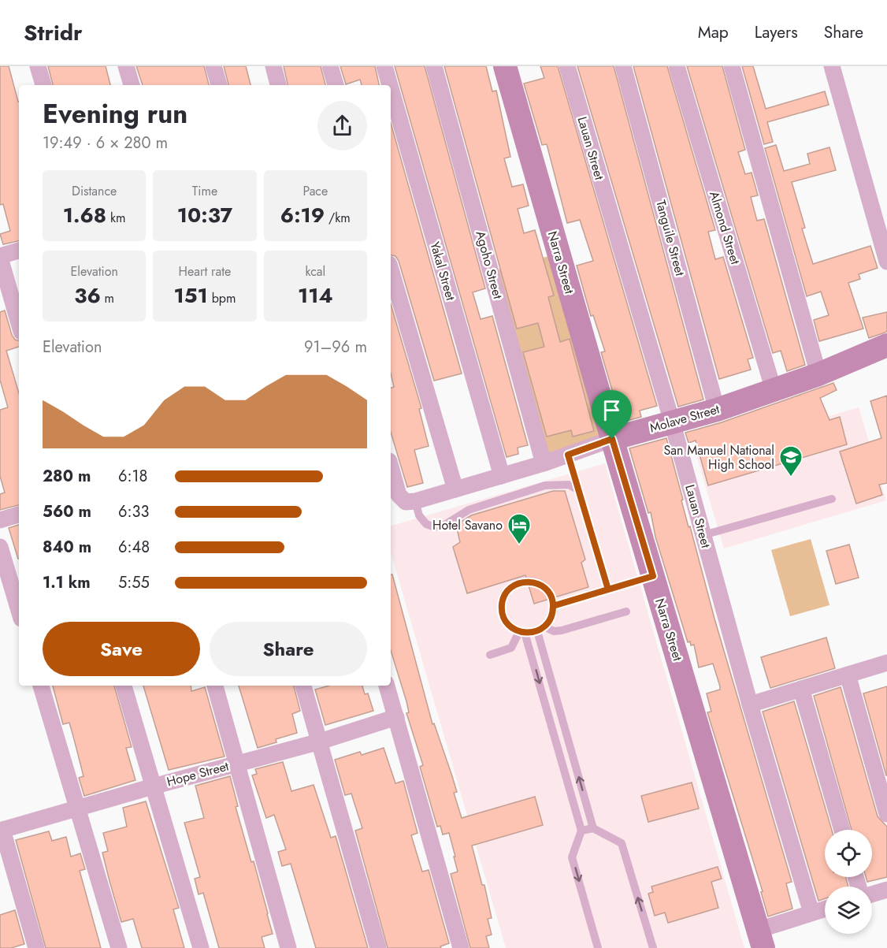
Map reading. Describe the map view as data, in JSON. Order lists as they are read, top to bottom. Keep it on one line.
{"streets":{"street":["Lauan Street","Almond Street","Tanguile Street","Narra Street","Agoho Street","Yakal Street","Molave Street","Hope Street"]},"crossings":[["Lauan Street","Molave Street"],["Almond Street","Molave Street"],["Tanguile Street","Molave Street"],["Narra Street","Molave Street"],["Agoho Street","Molave Street"],["Yakal Street","Molave Street"]],"places":{"school or university":["San Manuel National High School"],"hotel":["Hotel Savano"]},"page":{"header":"Stridr","nav":["Map","Layers","Share"],"heading":["Evening run","19:49 · 6 × 280 m"],"stats":[["Distance","1.68 km"],["Time","10:37"],["Pace","6:19 /km"],["Elevation","36 m"],["Heart rate","151 bpm"],["kcal","114"]],"chart":["Elevation","91–96 m"],"list":[{"name":"280 m","note":"6:18"},{"name":"560 m","note":"6:33"},{"name":"840 m","note":"6:48"},{"name":"1.1 km","note":"5:55"}],"buttons":["Save","Share"]}}
